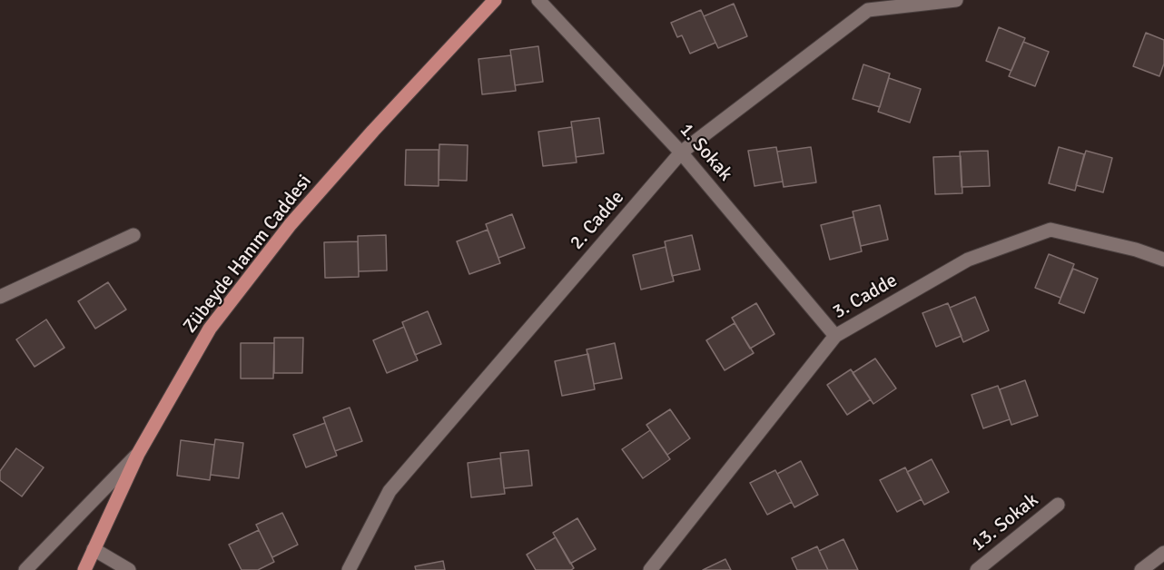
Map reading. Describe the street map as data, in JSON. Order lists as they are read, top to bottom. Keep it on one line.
{"streets":{"main road":["Zübeyde Hanım Caddesi"],"street":["1. Sokak","2. Cadde","3. Cadde","13. Sokak"]},"crossings":[["1. Sokak","2. Cadde"],["1. Sokak","3. Cadde"]]}
